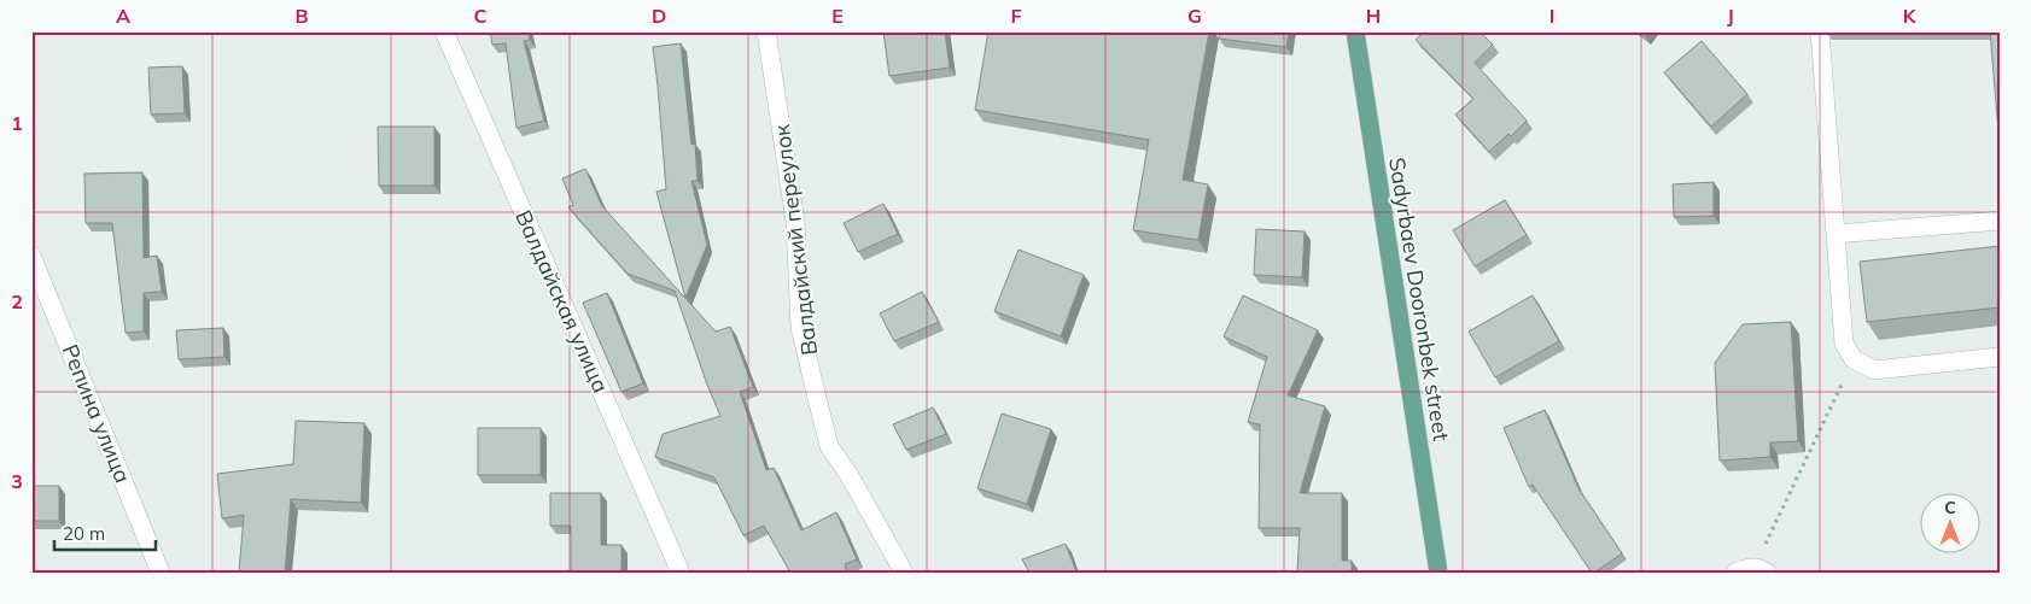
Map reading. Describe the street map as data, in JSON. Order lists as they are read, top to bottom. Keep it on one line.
{"streets":{"main road":["Sadyrbaev Dooronbek street"],"street":["Валдайский переулок","Валдайская улица","Репина улица"]},"scale_bar":"20 m","north":"top","grid":{"columns":["A","B","C","D","E","F","G","H","I","J","K"],"rows":["1","2","3"]}}
